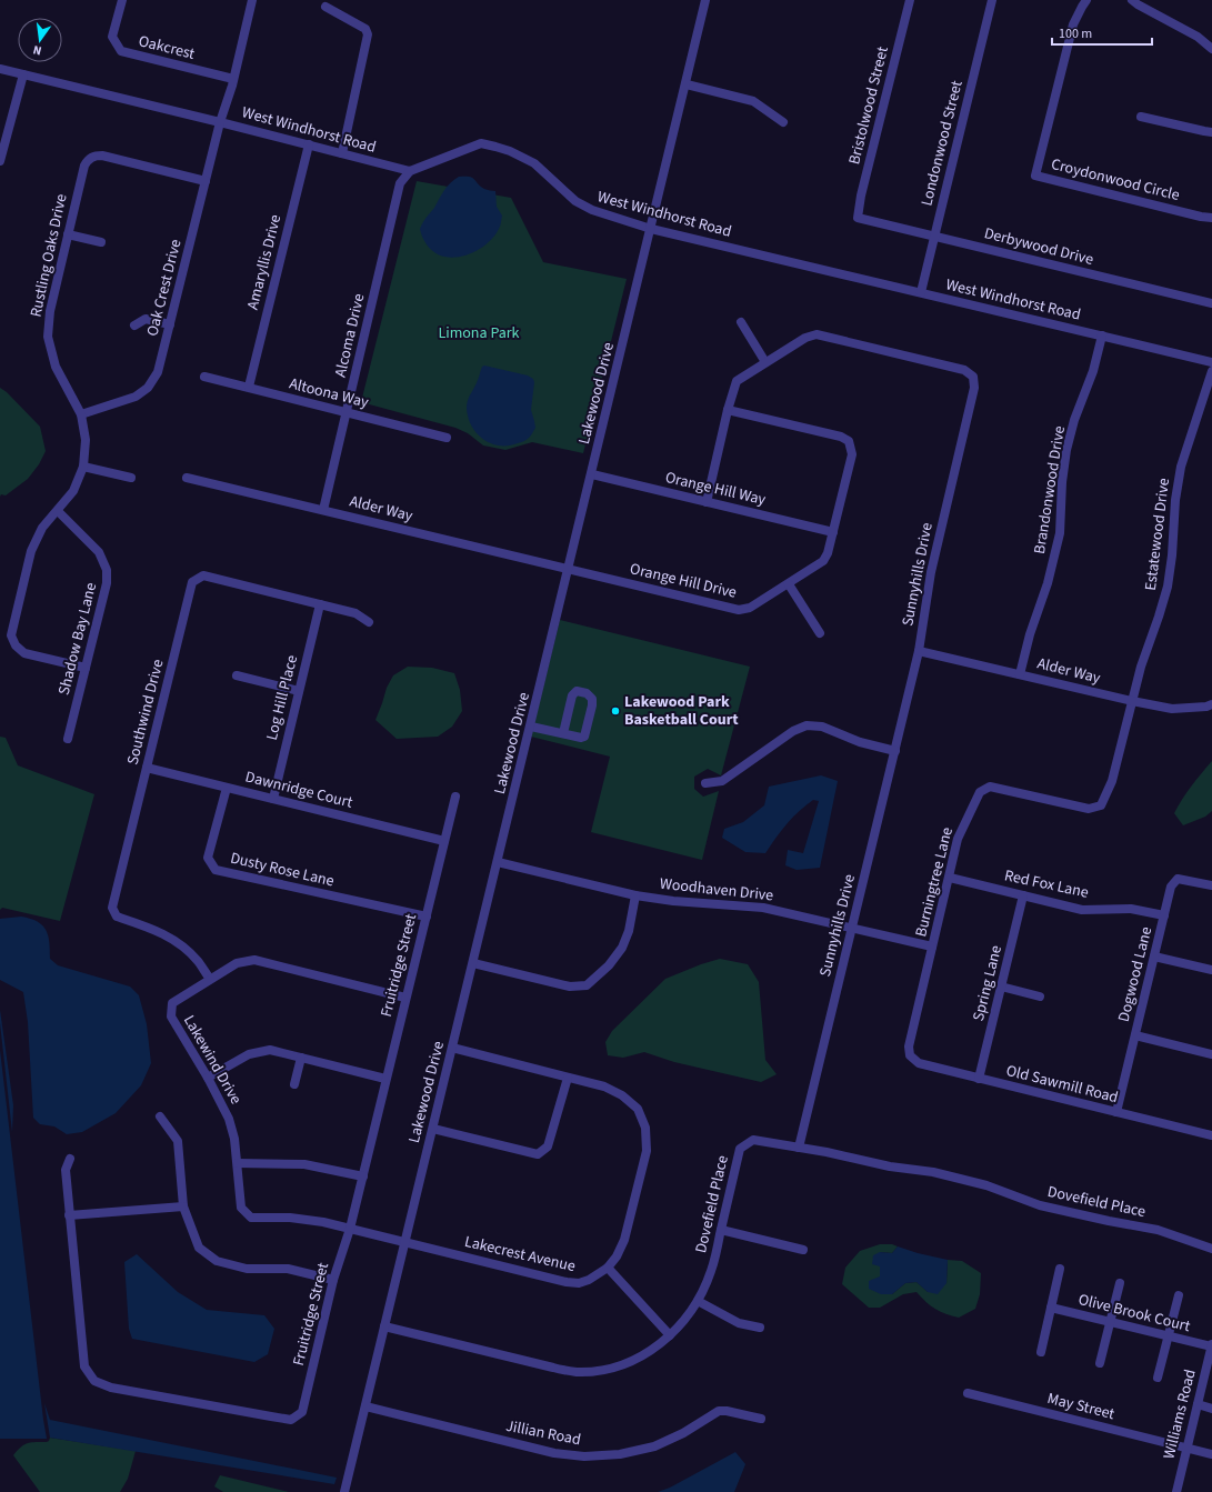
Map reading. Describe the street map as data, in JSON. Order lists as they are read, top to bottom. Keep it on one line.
{"streets":{"street":["Oakcrest","Bristolwood Street","West Windhorst Road","Londonwood Street","Croydonwood Circle","Derbywood Drive","Rustling Oaks Drive","Amaryllis Drive","Oak Crest Drive","Alcoma Drive","Altoona Way","Lakewood Drive","Orange Hill Way","Brandonwood Drive","Alder Way","Estatewood Drive","Sunnyhills Drive","Orange Hill Drive","Shadow Bay Lane","Log Hill Place","Southwind Drive","Dawnridge Court","Dusty Rose Lane","Burningtree Lane","Red Fox Lane","Woodhaven Drive","Fruitridge Street","Dogwood Lane","Spring Lane","Lakewind Drive","Old Sawmill Road","Dovefield Place","Lakecrest Avenue","Olive Brook Court","May Street","Williams Road","Jillian Road"]},"crossings":[["Bristolwood Street","Derbywood Drive"],["West Windhorst Road","Londonwood Street"],["West Windhorst Road","Amaryllis Drive"],["West Windhorst Road","Oak Crest Drive"],["West Windhorst Road","Alcoma Drive"],["West Windhorst Road","Lakewood Drive"],["West Windhorst Road","Brandonwood Drive"],["Londonwood Street","Derbywood Drive"],["Rustling Oaks Drive","Oak Crest Drive"],["Rustling Oaks Drive","Shadow Bay Lane"],["Amaryllis Drive","Altoona Way"],["Alcoma Drive","Altoona Way"],["Alcoma Drive","Alder Way"],["Lakewood Drive","Orange Hill Way"],["Lakewood Drive","Alder Way"],["Lakewood Drive","Orange Hill Drive"],["Lakewood Drive","Woodhaven Drive"],["Lakewood Drive","Lakewind Drive"],["Lakewood Drive","Dovefield Place"],["Lakewood Drive","Lakecrest Avenue"],["Lakewood Drive","Jillian Road"],["Orange Hill Way","Sunnyhills Drive"],["Orange Hill Way","Orange Hill Drive"],["Brandonwood Drive","Alder Way"],["Alder Way","Estatewood Drive"],["Alder Way","Sunnyhills Drive"],["Alder Way","Orange Hill Drive"],["Alder Way","Burningtree Lane"],["Estatewood Drive","Burningtree Lane"],["Sunnyhills Drive","Orange Hill Drive"],["Sunnyhills Drive","Woodhaven Drive"],["Sunnyhills Drive","Dovefield Place"],["Log Hill Place","Southwind Drive"],["Log Hill Place","Dawnridge Court"],["Southwind Drive","Dawnridge Court"],["Southwind Drive","Lakewind Drive"],["Dawnridge Court","Dusty Rose Lane"],["Dawnridge Court","Fruitridge Street"],["Dusty Rose Lane","Fruitridge Street"],["Burningtree Lane","Red Fox Lane"],["Burningtree Lane","Woodhaven Drive"],["Burningtree Lane","Old Sawmill Road"],["Red Fox Lane","Dogwood Lane"],["Red Fox Lane","Spring Lane"],["Fruitridge Street","Lakewind Drive"],["Dogwood Lane","Old Sawmill Road"],["Spring Lane","Old Sawmill Road"],["Lakewind Drive","Lakecrest Avenue"],["Olive Brook Court","Williams Road"],["May Street","Williams Road"]],"parks":["Limona Park"],"places":["Lakewood Park Basketball Court"],"scale_bar":"100 m","north":"bottom"}
